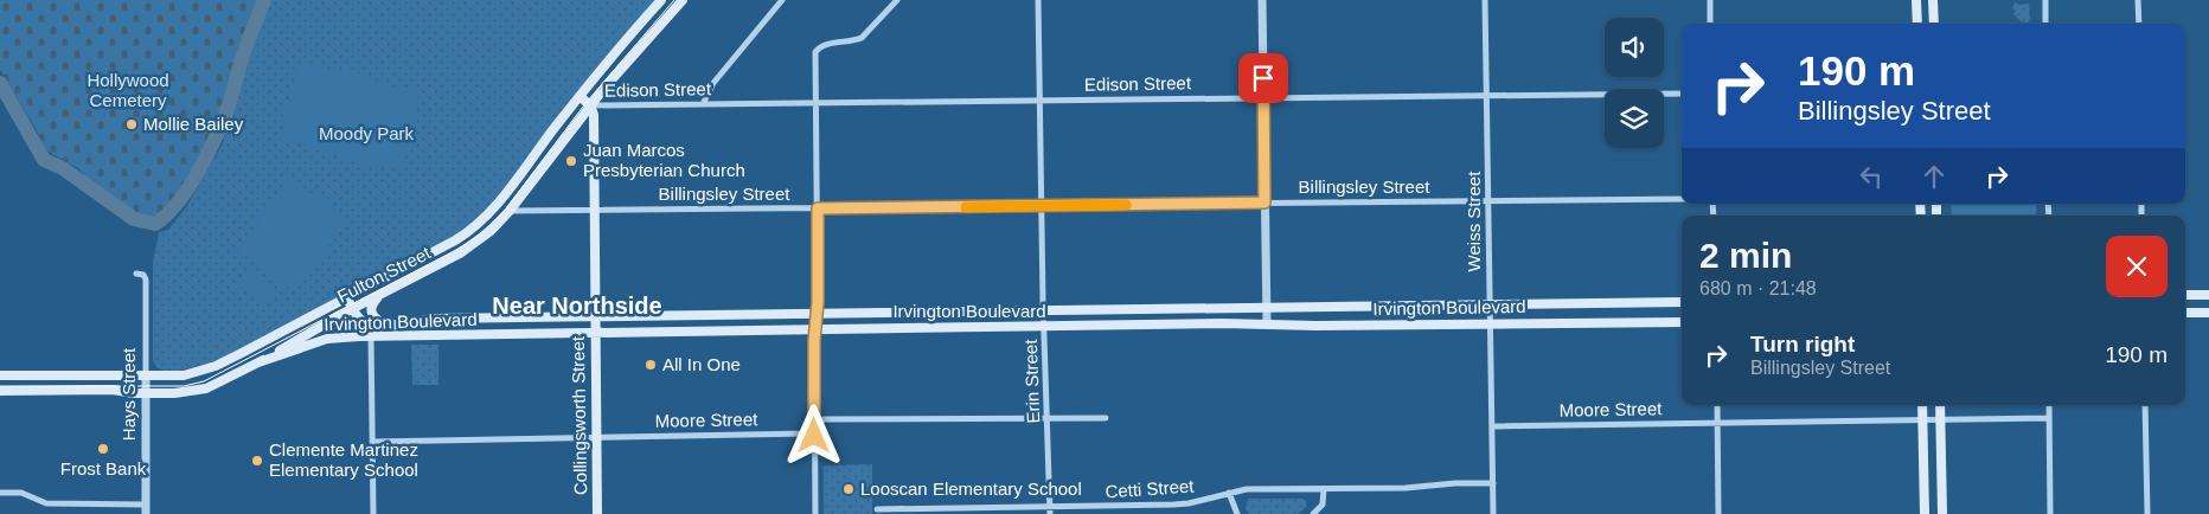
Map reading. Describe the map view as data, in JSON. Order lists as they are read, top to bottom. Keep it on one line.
{"streets":{"main road":["Fulton Street","Irvington Boulevard","Collingsworth Street"],"street":["Edison Street","Billingsley Street","Weiss Street","Erin Street","Hays Street","Moore Street","Cetti Street"]},"crossings":[["Edison Street","Weiss Street"],["Edison Street","Fulton Street"],["Edison Street","Erin Street"],["Edison Street","Collingsworth Street"],["Billingsley Street","Weiss Street"],["Billingsley Street","Fulton Street"],["Billingsley Street","Erin Street"],["Billingsley Street","Collingsworth Street"],["Weiss Street","Irvington Boulevard"],["Weiss Street","Moore Street"],["Weiss Street","Cetti Street"],["Fulton Street","Irvington Boulevard"],["Fulton Street","Hays Street"],["Fulton Street","Collingsworth Street"],["Irvington Boulevard","Erin Street"],["Irvington Boulevard","Collingsworth Street"],["Erin Street","Moore Street"],["Erin Street","Cetti Street"],["Moore Street","Collingsworth Street"]],"districts":["Near Northside"],"parks":["Hollywood Cemetery","Moody Park"],"places":["Mollie Bailey","Juan Marcos Presbyterian Church","All In One","Frost Bank","Clemente Martinez Elementary School","Looscan Elementary School"],"page":{"turn":["190 m","Billingsley Street"],"heading":["2 min","680 m · 21:48"],"list":[{"name":"Turn right","note":"Billingsley Street","value":"190 m"}]}}
